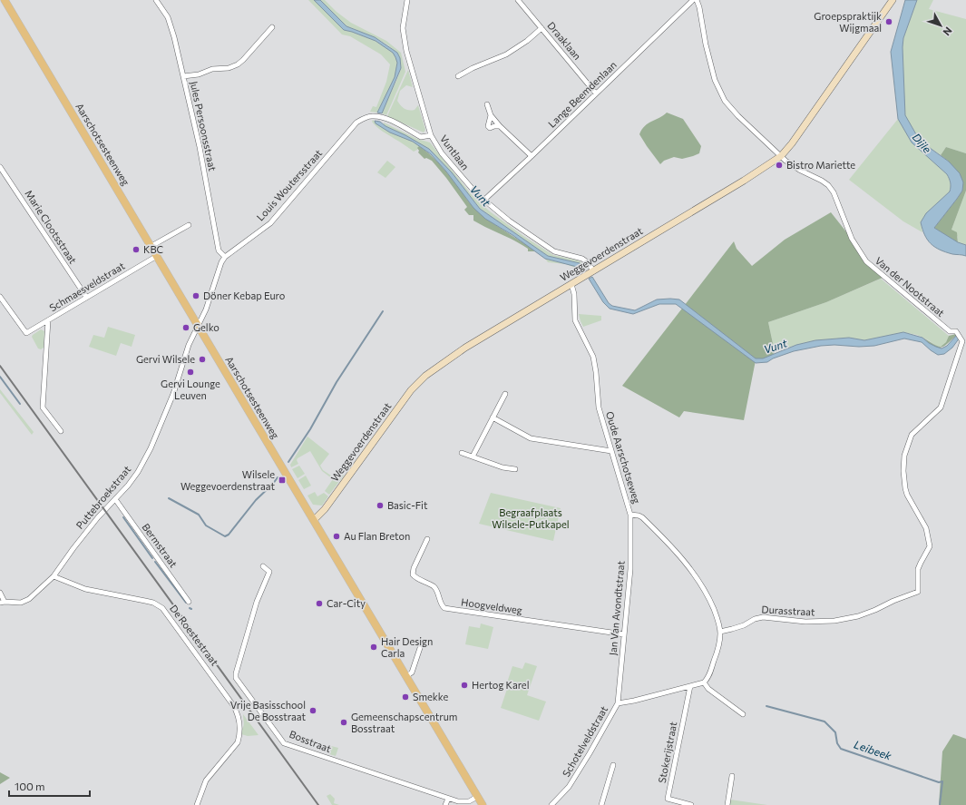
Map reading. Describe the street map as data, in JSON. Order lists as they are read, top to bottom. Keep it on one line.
{"streets":{"main road":["Aarschotsesteenweg"],"street":["Draaklaan","Lange Beemdenlaan","Jules Persoonsstraat","Vuntlaan","Louis Woutersstraat","Marie Clootsstraat","Weggevoerdenstraat","Schmaesveldstraat","Van der Nootstraat","Oude Aarschotseweg","Puttebroekstraat","Bermstraat","Hoogveldweg","Jan Van Avondtstraat","Durasstraat","De Roestestraat","Bosstraat","Schotelveldstraat","Stokerijstraat"]},"crossings":[["Draaklaan","Lange Beemdenlaan"],["Lange Beemdenlaan","Vuntlaan"],["Jules Persoonsstraat","Louis Woutersstraat"],["Aarschotsesteenweg","Louis Woutersstraat"],["Aarschotsesteenweg","Weggevoerdenstraat"],["Aarschotsesteenweg","Schmaesveldstraat"],["Aarschotsesteenweg","Puttebroekstraat"],["Aarschotsesteenweg","Bosstraat"],["Vuntlaan","Louis Woutersstraat"],["Vuntlaan","Weggevoerdenstraat"],["Louis Woutersstraat","Puttebroekstraat"],["Marie Clootsstraat","Schmaesveldstraat"],["Weggevoerdenstraat","Van der Nootstraat"],["Weggevoerdenstraat","Oude Aarschotseweg"],["Van der Nootstraat","Durasstraat"],["Oude Aarschotseweg","Jan Van Avondtstraat"],["Oude Aarschotseweg","Durasstraat"],["Oude Aarschotseweg","Schotelveldstraat"],["Puttebroekstraat","Bermstraat"],["Puttebroekstraat","De Roestestraat"],["Hoogveldweg","Jan Van Avondtstraat"],["Jan Van Avondtstraat","Schotelveldstraat"],["Schotelveldstraat","Stokerijstraat"]],"water":["Dijle","Vunt","Leibeek"],"parks":["Begraafplaats Wilsele-Putkapel"],"places":{"other":["Groepspraktijk Wijgmaal","Bistro Mariette","KBC","Döner Kebap Euro","Gelko","Gervi Wilsele","Gervi Lounge Leuven","Basic-Fit","Au Flan Breton","Car-City","Hair Design Carla","Hertog Karel","Smekke","Vrije Basisschool De Bosstraat","Gemeenschapscentrum Bosstraat"],"transit":["Wilsele Weggevoerdenstraat"]},"scale_bar":"100 m","north":"bottom right"}
